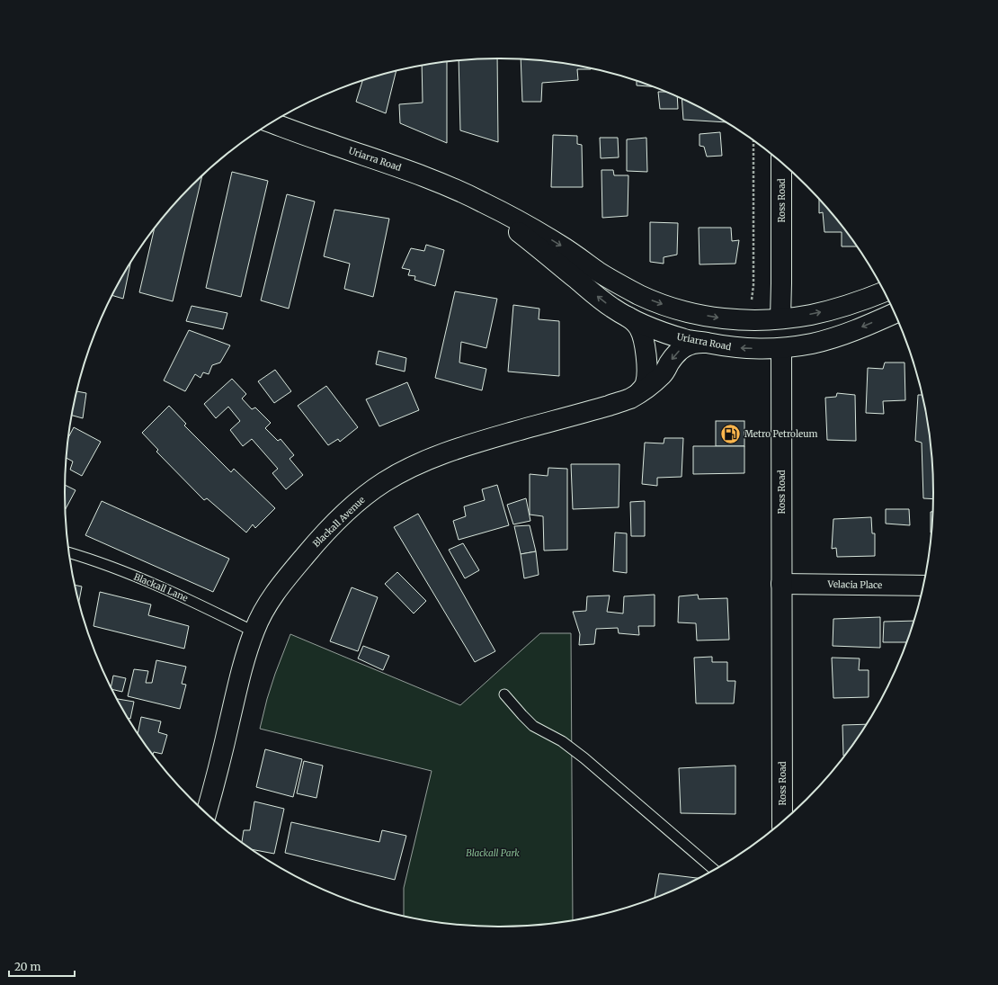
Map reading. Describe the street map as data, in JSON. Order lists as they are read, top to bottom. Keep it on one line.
{"streets":{"street":["Uriarra Road","Ross Road","Blackall Avenue","Velacia Place"],"lane":["Blackall Lane"]},"crossings":[["Uriarra Road","Ross Road"],["Uriarra Road","Blackall Avenue"],["Ross Road","Velacia Place"],["Blackall Avenue","Blackall Lane"]],"parks":["Blackall Park"],"places":{"fuel station":["Metro Petroleum"]},"scale_bar":"20 m"}
